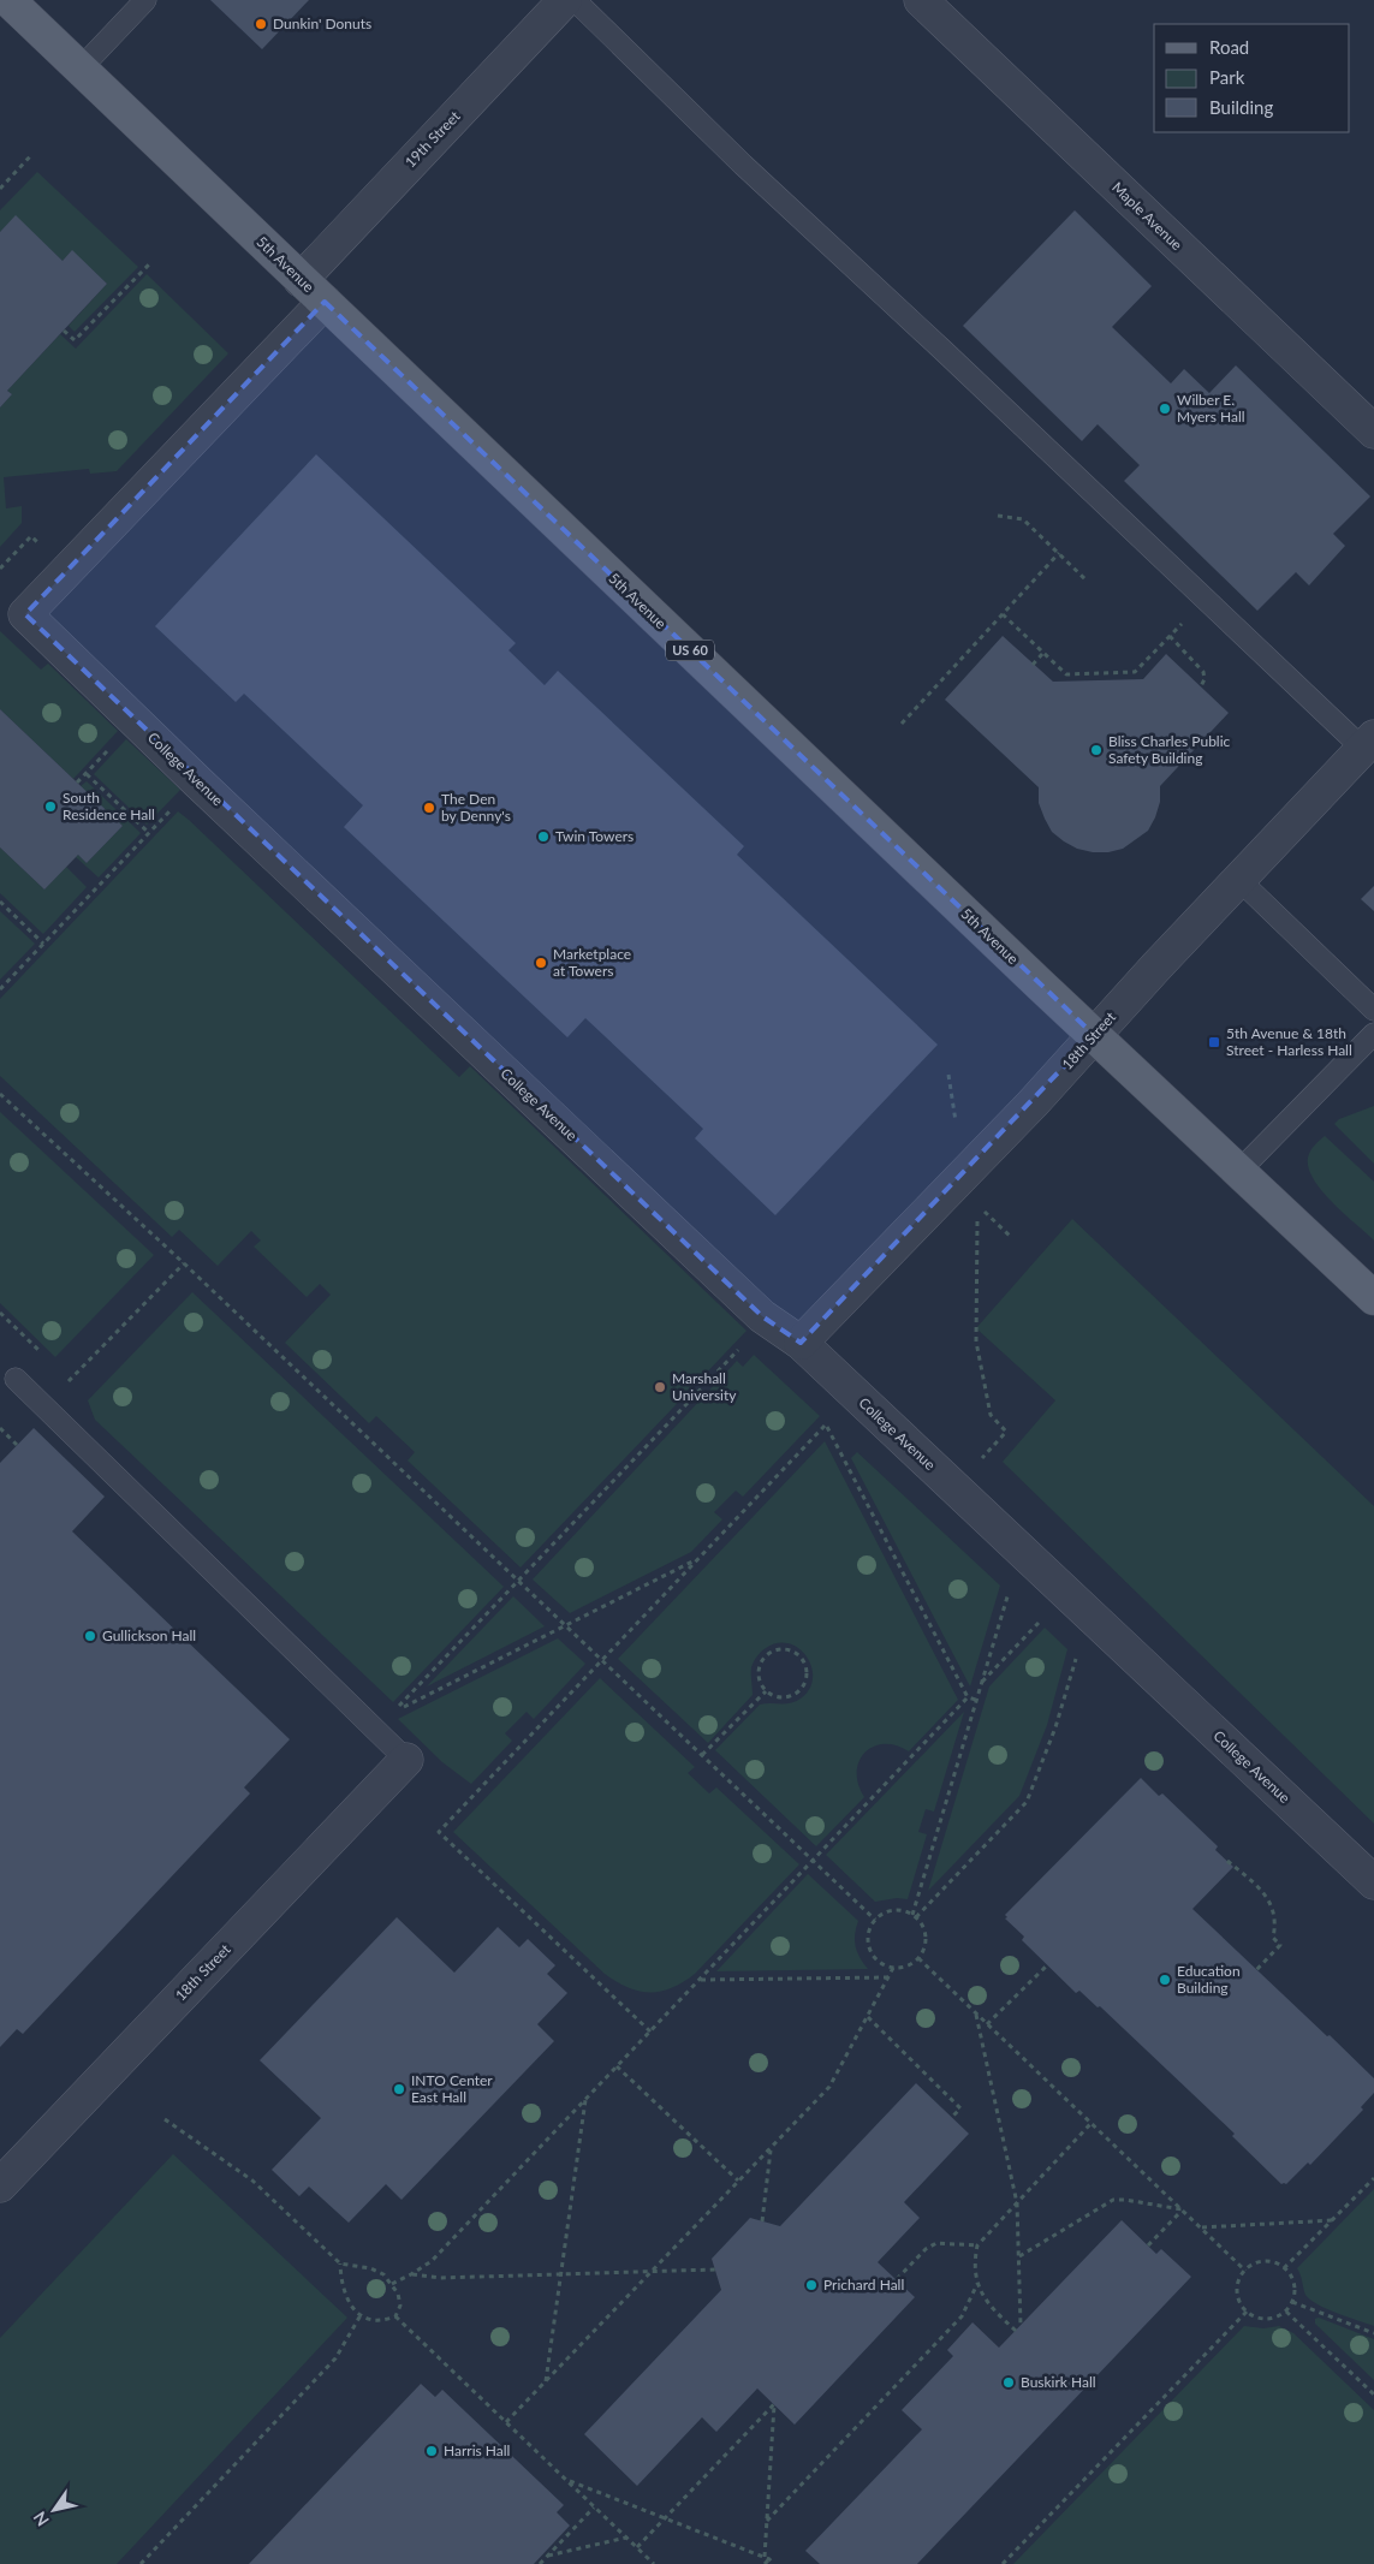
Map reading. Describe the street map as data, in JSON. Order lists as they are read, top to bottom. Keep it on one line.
{"streets":{"main road":["5th Avenue","US 60"],"street":["19th Street","Maple Avenue","College Avenue","18th Street"]},"crossings":[["19th Street","5th Avenue"],["19th Street","College Avenue"],["5th Avenue","College Avenue"],["5th Avenue","18th Street"],["College Avenue","18th Street"]],"places":{"other":["Dunkin' Donuts","Wilber E. Myers Hall","Bliss Charles Public Safety Building","South Residence Hall","The Den by Denny's","Twin Towers","Marketplace at Towers","Marshall University","Gullickson Hall","Education Building","INTO Center East Hall","Prichard Hall","Buskirk Hall","Harris Hall"],"transit":["5th Avenue & 18th Street - Harless Hall"]},"legend":["Road","Park","Building"],"north":"bottom left"}
